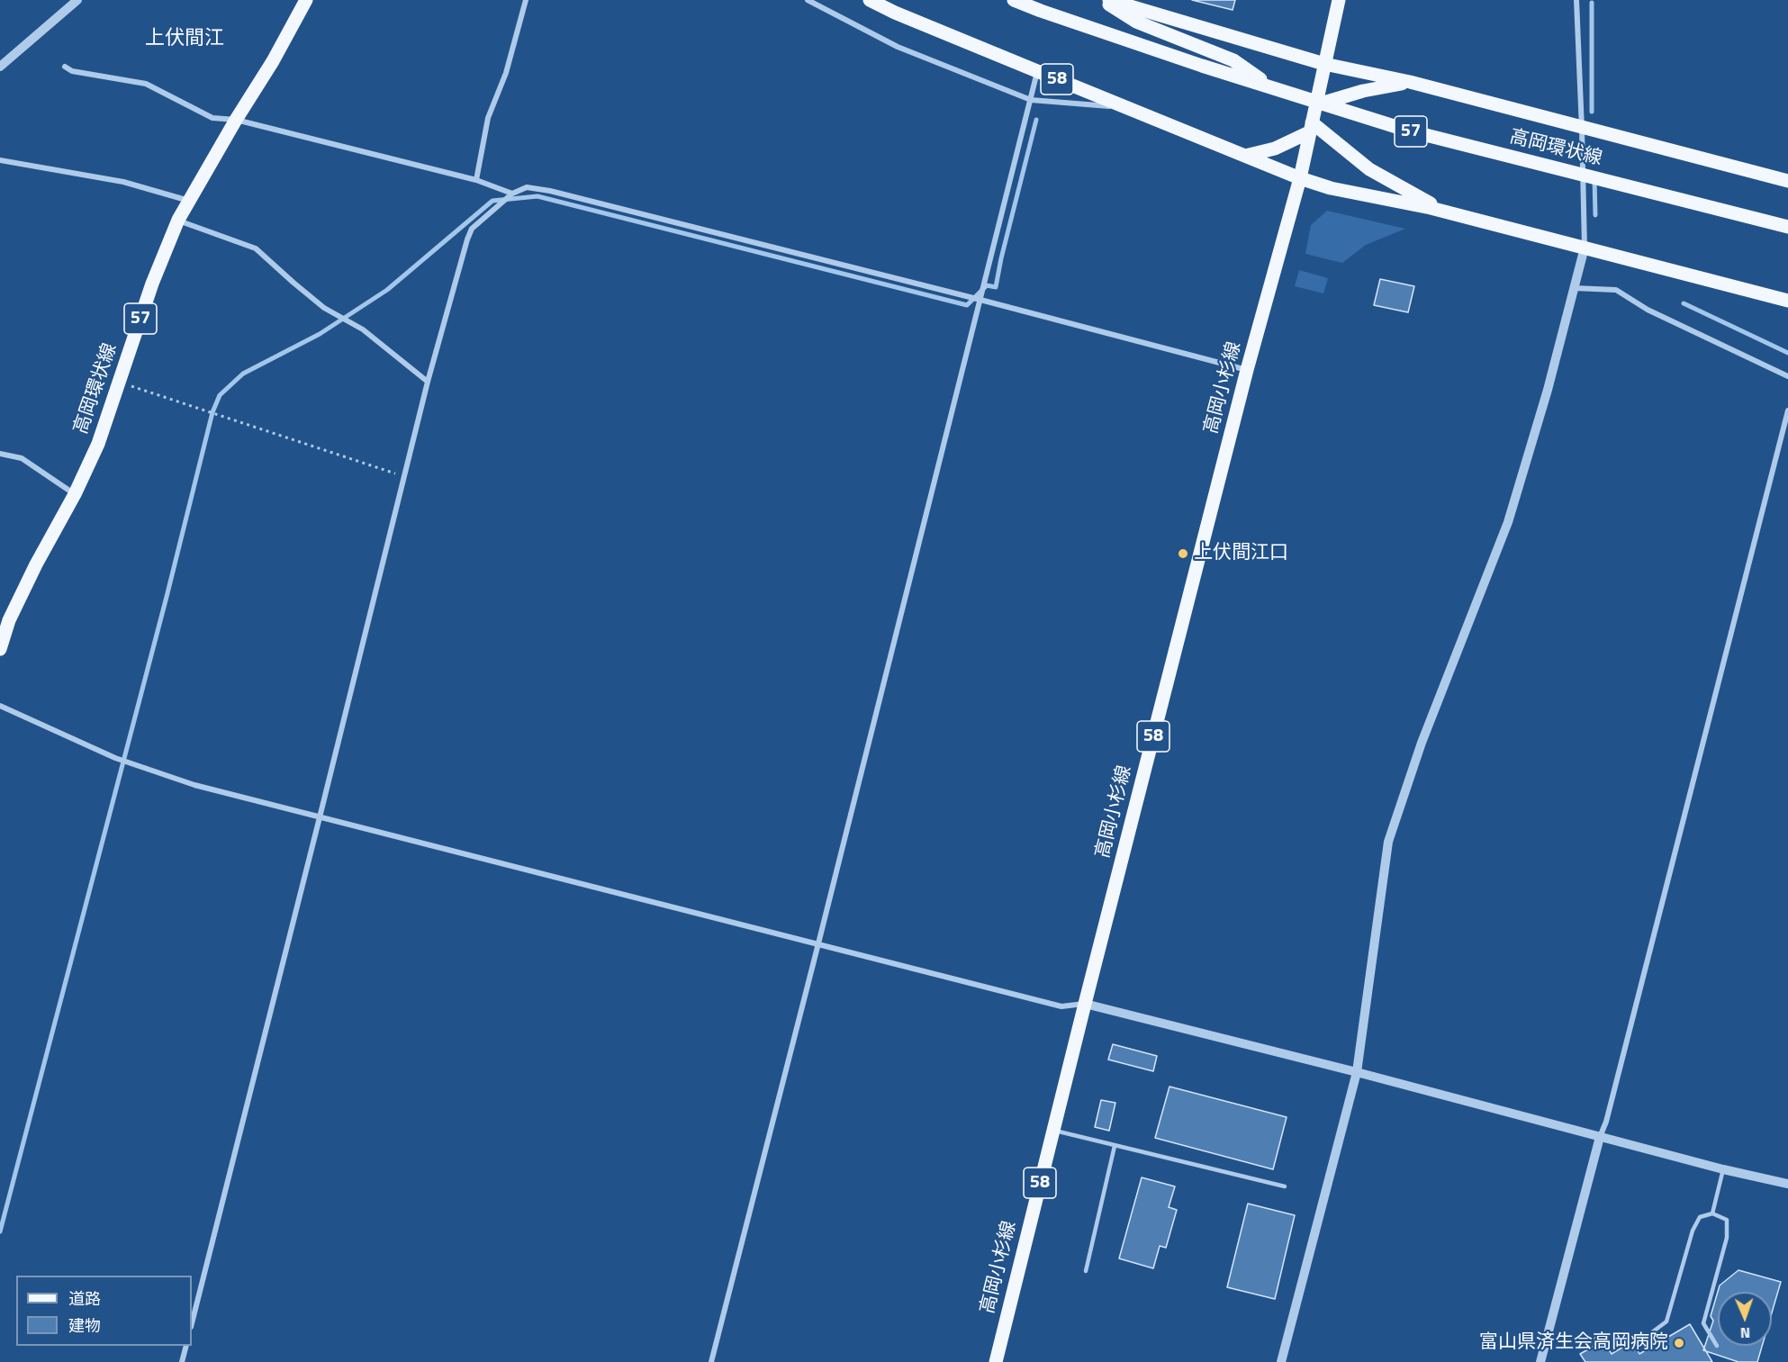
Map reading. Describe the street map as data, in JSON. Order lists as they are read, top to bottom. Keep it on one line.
{"streets":{"main road":["58","57","高岡環状線","高岡小杉線"]},"crossings":[["58","高岡小杉線"]],"districts":["上伏間江"],"places":["上伏間江口","富山県済生会高岡病院"],"legend":["道路","建物"],"north":"bottom"}
